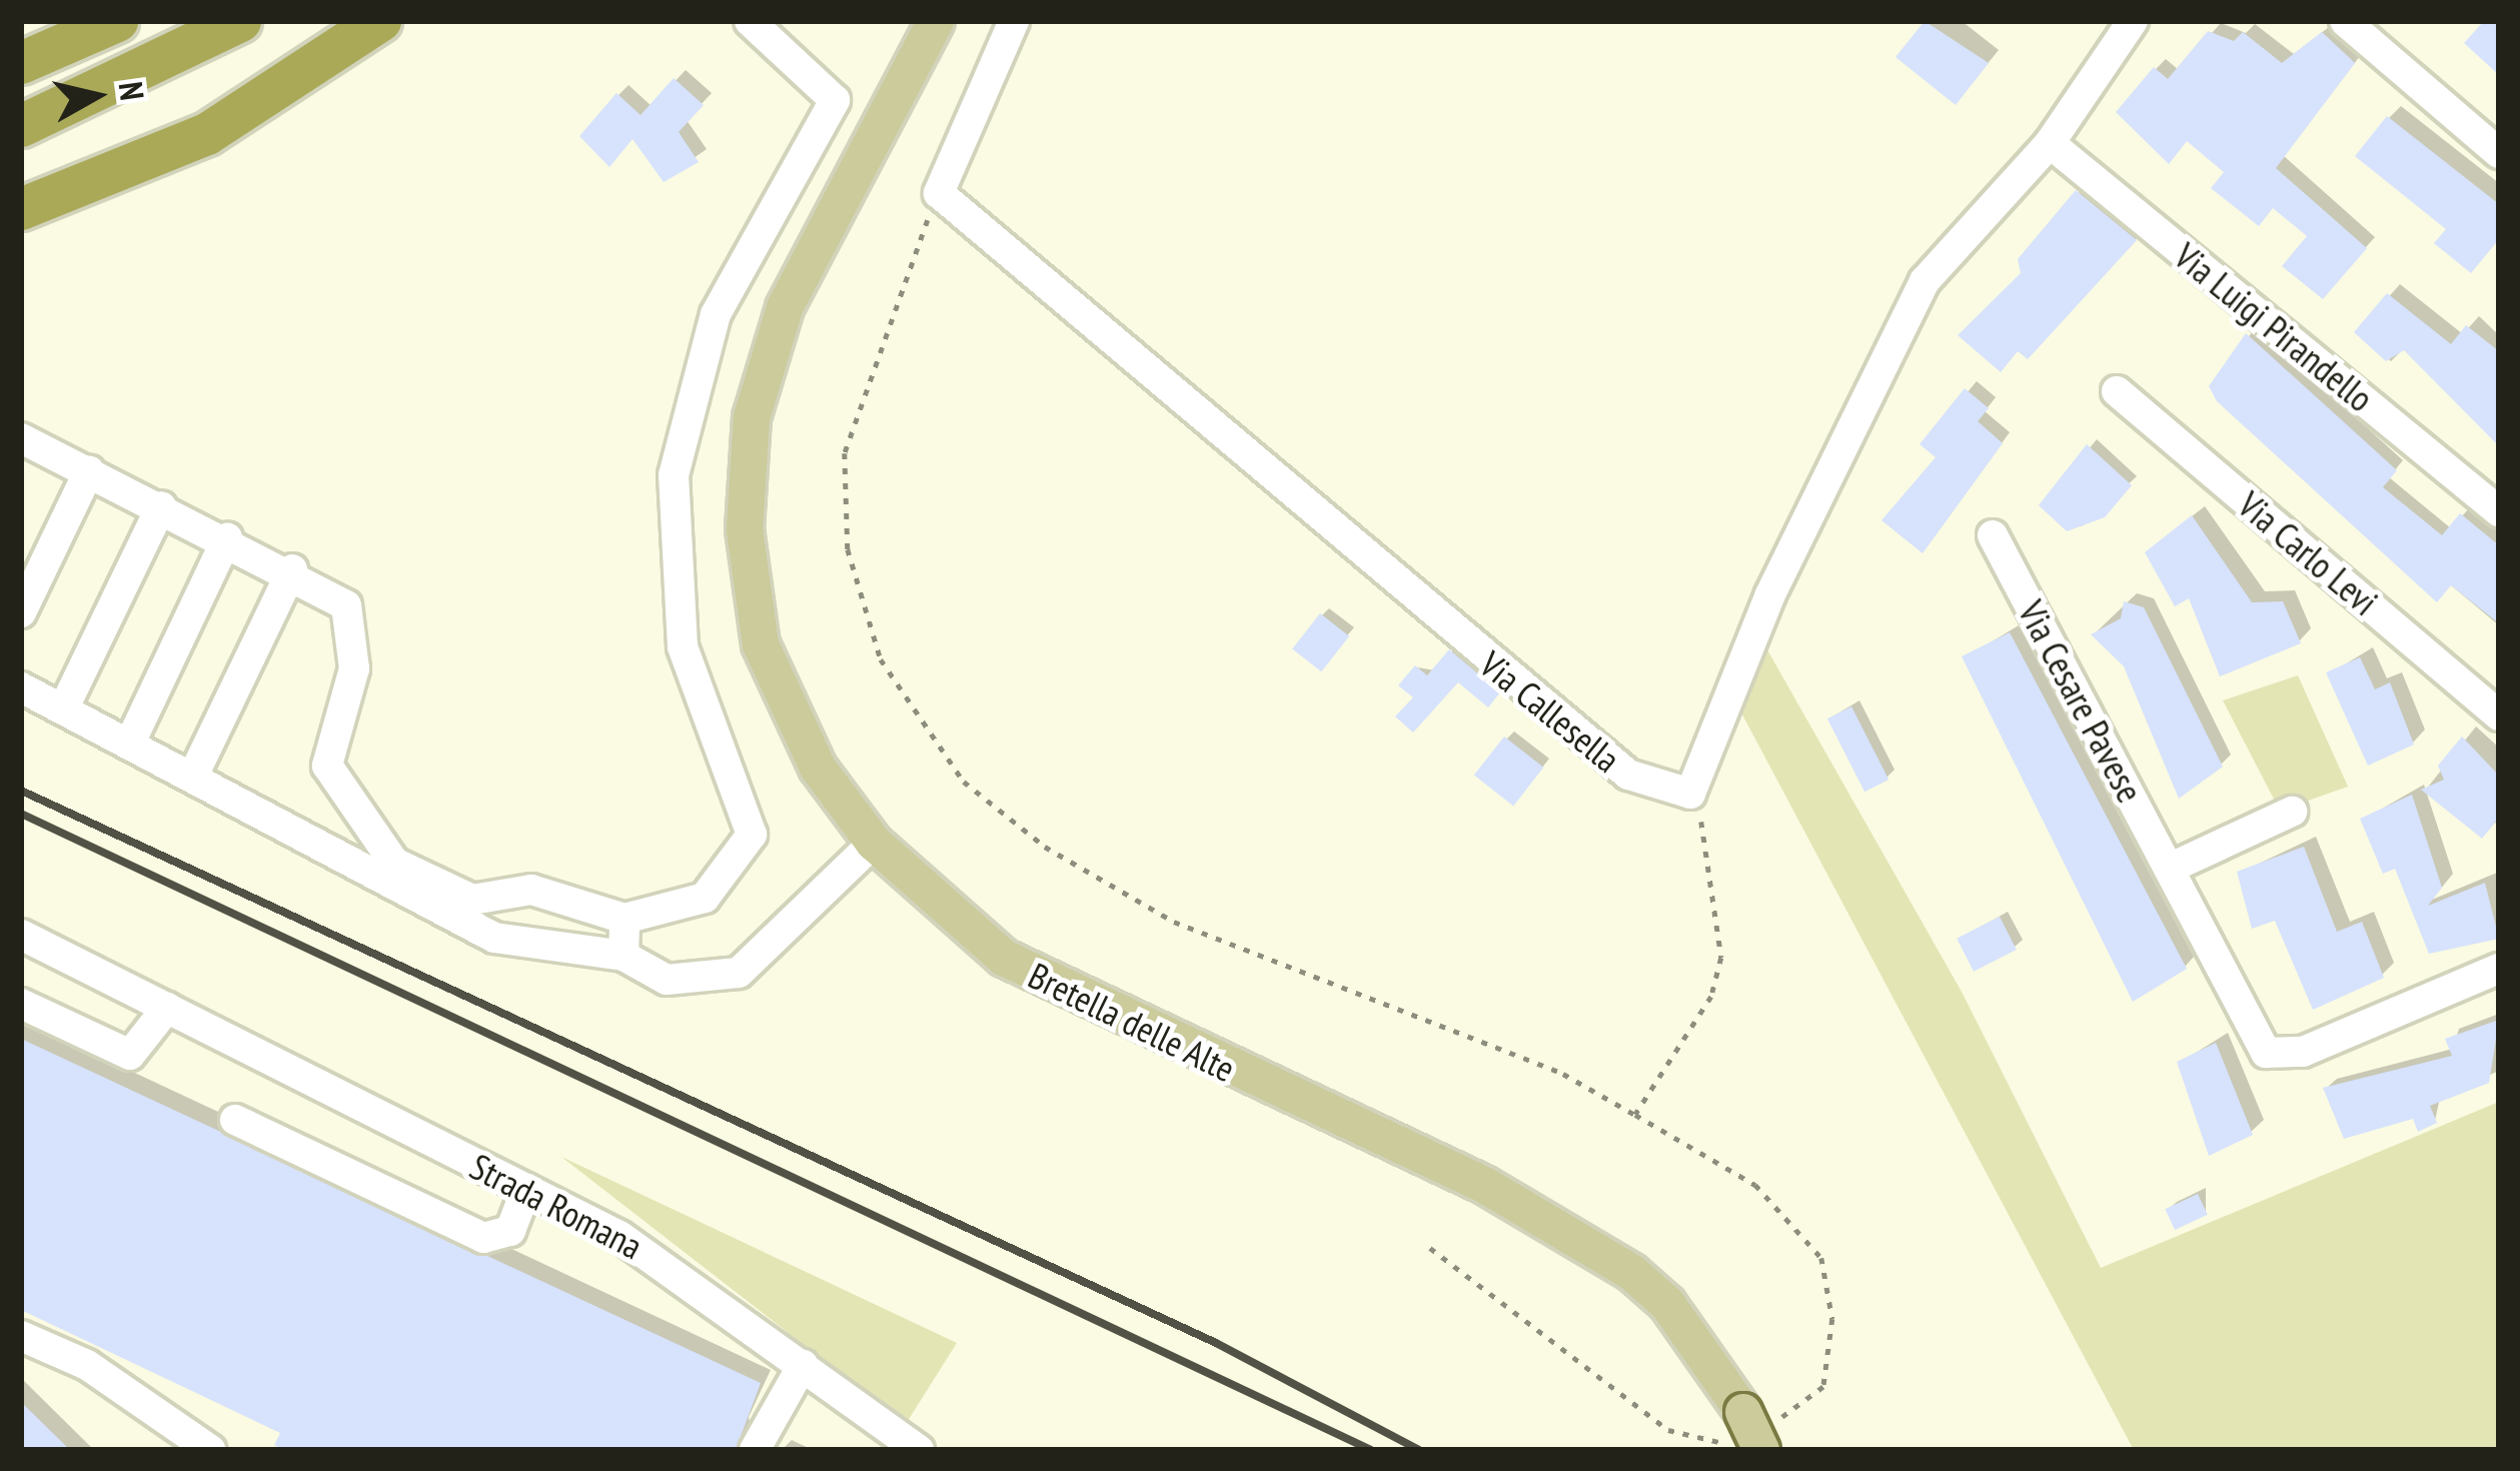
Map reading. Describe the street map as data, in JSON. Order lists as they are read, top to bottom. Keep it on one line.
{"streets":{"main road":["Bretella delle Alte"],"street":["Via Luigi Pirandello","Via Carlo Levi","Via Cesare Pavese","Via Callesella","Strada Romana"]},"north":"right"}
